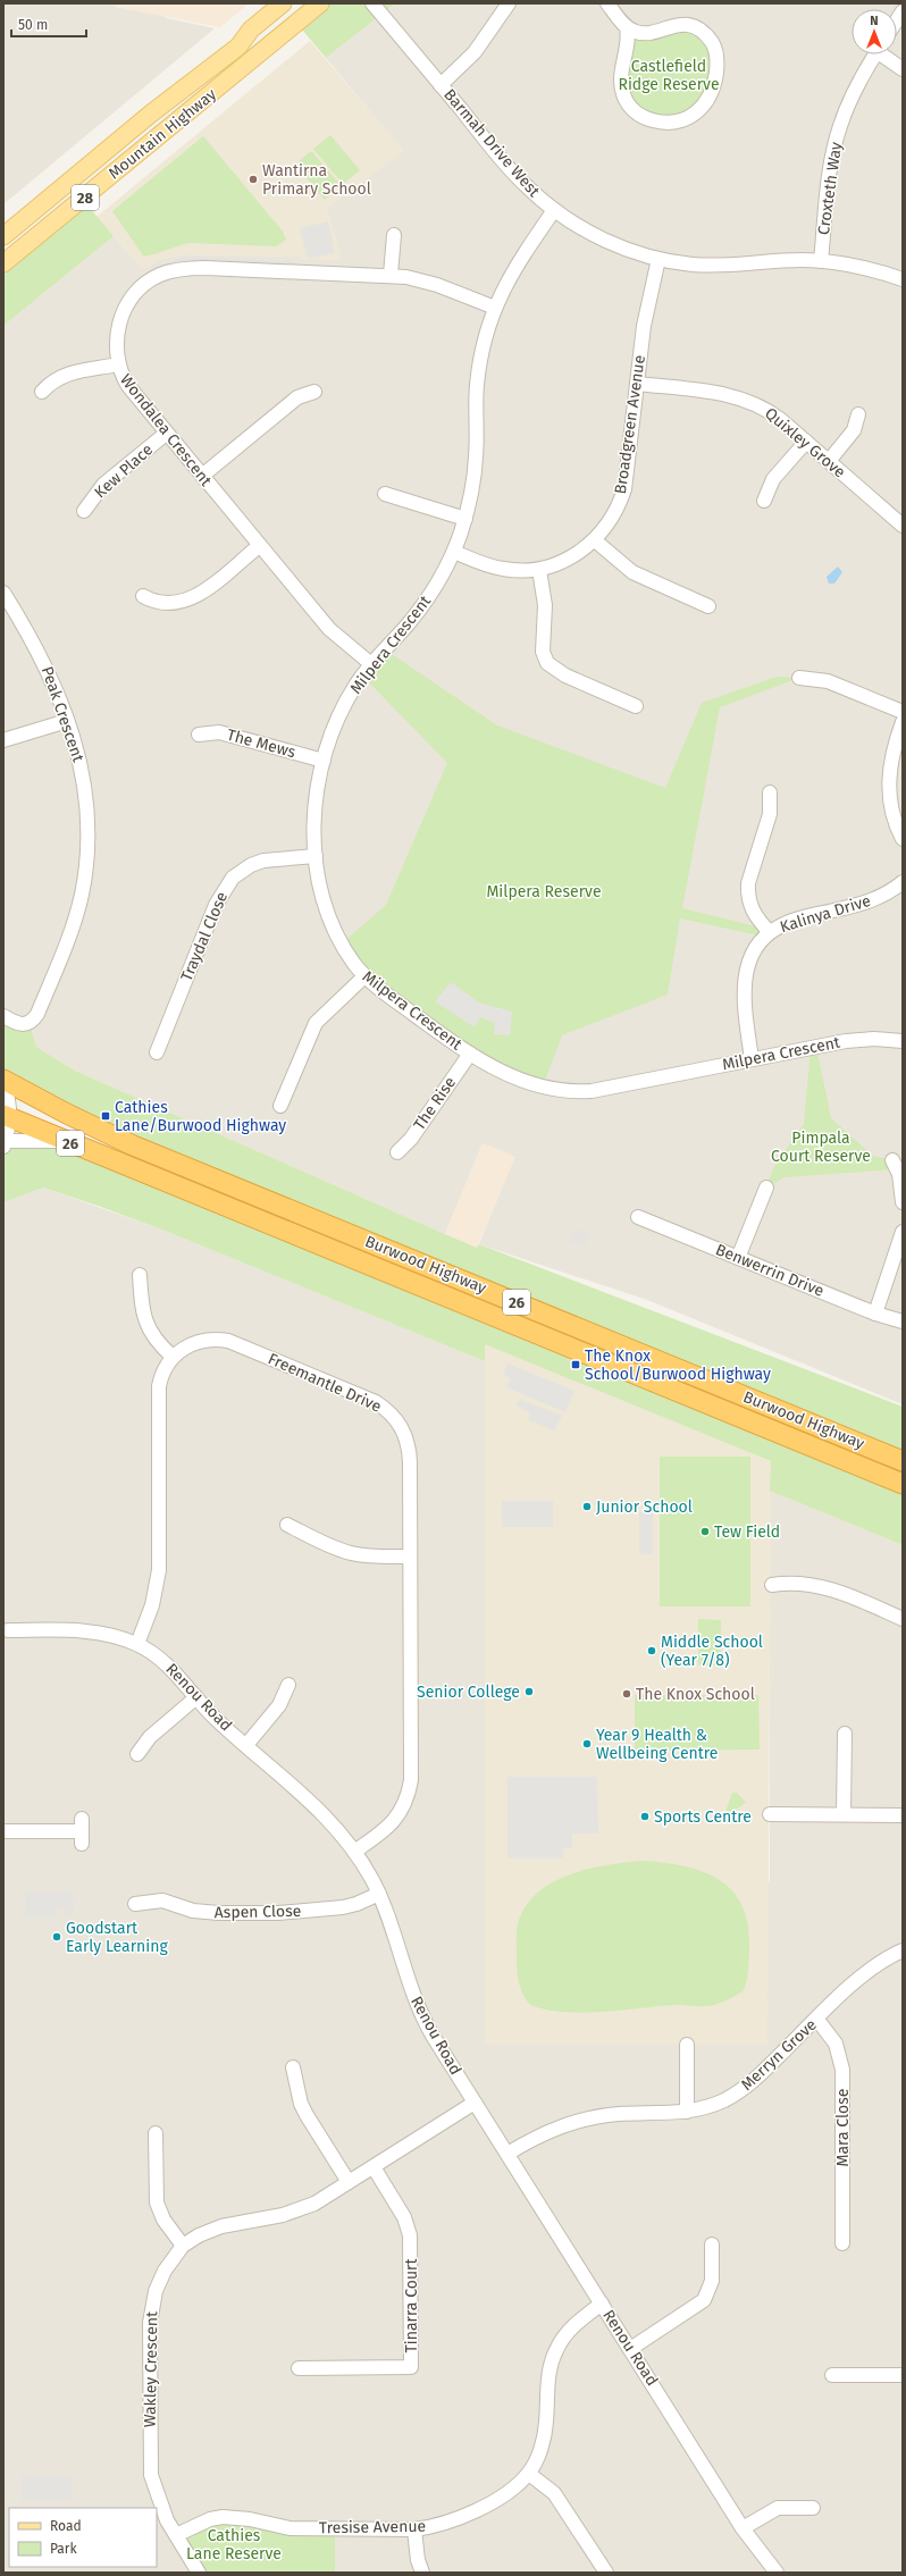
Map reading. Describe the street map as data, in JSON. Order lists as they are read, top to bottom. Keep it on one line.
{"streets":{"highway":["26","Burwood Highway"],"main road":["Mountain Highway","28"],"street":["Barmah Drive West","Croxteth Way","Broadgreen Avenue","Wondalea Crescent","Quixley Grove","Kew Place","Milpera Crescent","Peak Crescent","The Mews","Kalinya Drive","Traydal Close","The Rise","Benwerrin Drive","Freemantle Drive","Renou Road","Aspen Close","Merryn Grove","Mara Close","Tinarra Court","Wakley Crescent","Tresise Avenue"]},"crossings":[["Barmah Drive West","Croxteth Way"],["Barmah Drive West","Broadgreen Avenue"],["Barmah Drive West","Milpera Crescent"],["Broadgreen Avenue","Quixley Grove"],["Broadgreen Avenue","Milpera Crescent"],["Wondalea Crescent","Kew Place"],["Wondalea Crescent","Milpera Crescent"],["Milpera Crescent","The Mews"],["Milpera Crescent","Kalinya Drive"],["Milpera Crescent","Traydal Close"],["Milpera Crescent","The Rise"],["Freemantle Drive","Renou Road"],["Renou Road","Aspen Close"],["Renou Road","Merryn Grove"],["Renou Road","Wakley Crescent"],["Renou Road","Tresise Avenue"],["Merryn Grove","Mara Close"],["Tinarra Court","Wakley Crescent"],["Wakley Crescent","Tresise Avenue"]],"parks":["Castlefield Ridge Reserve","Milpera Reserve","Pimpala Court Reserve","Cathies Lane Reserve"],"places":{"other":["Wantirna Primary School","Junior School","Tew Field","Middle School (Year 7/8)","Senior College","The Knox School","Year 9 Health & Wellbeing Centre","Sports Centre","Goodstart Early Learning"],"transit":["Cathies Lane/Burwood Highway","The Knox School/Burwood Highway"]},"legend":["Road","Park"],"scale_bar":"50 m","north":"top"}
